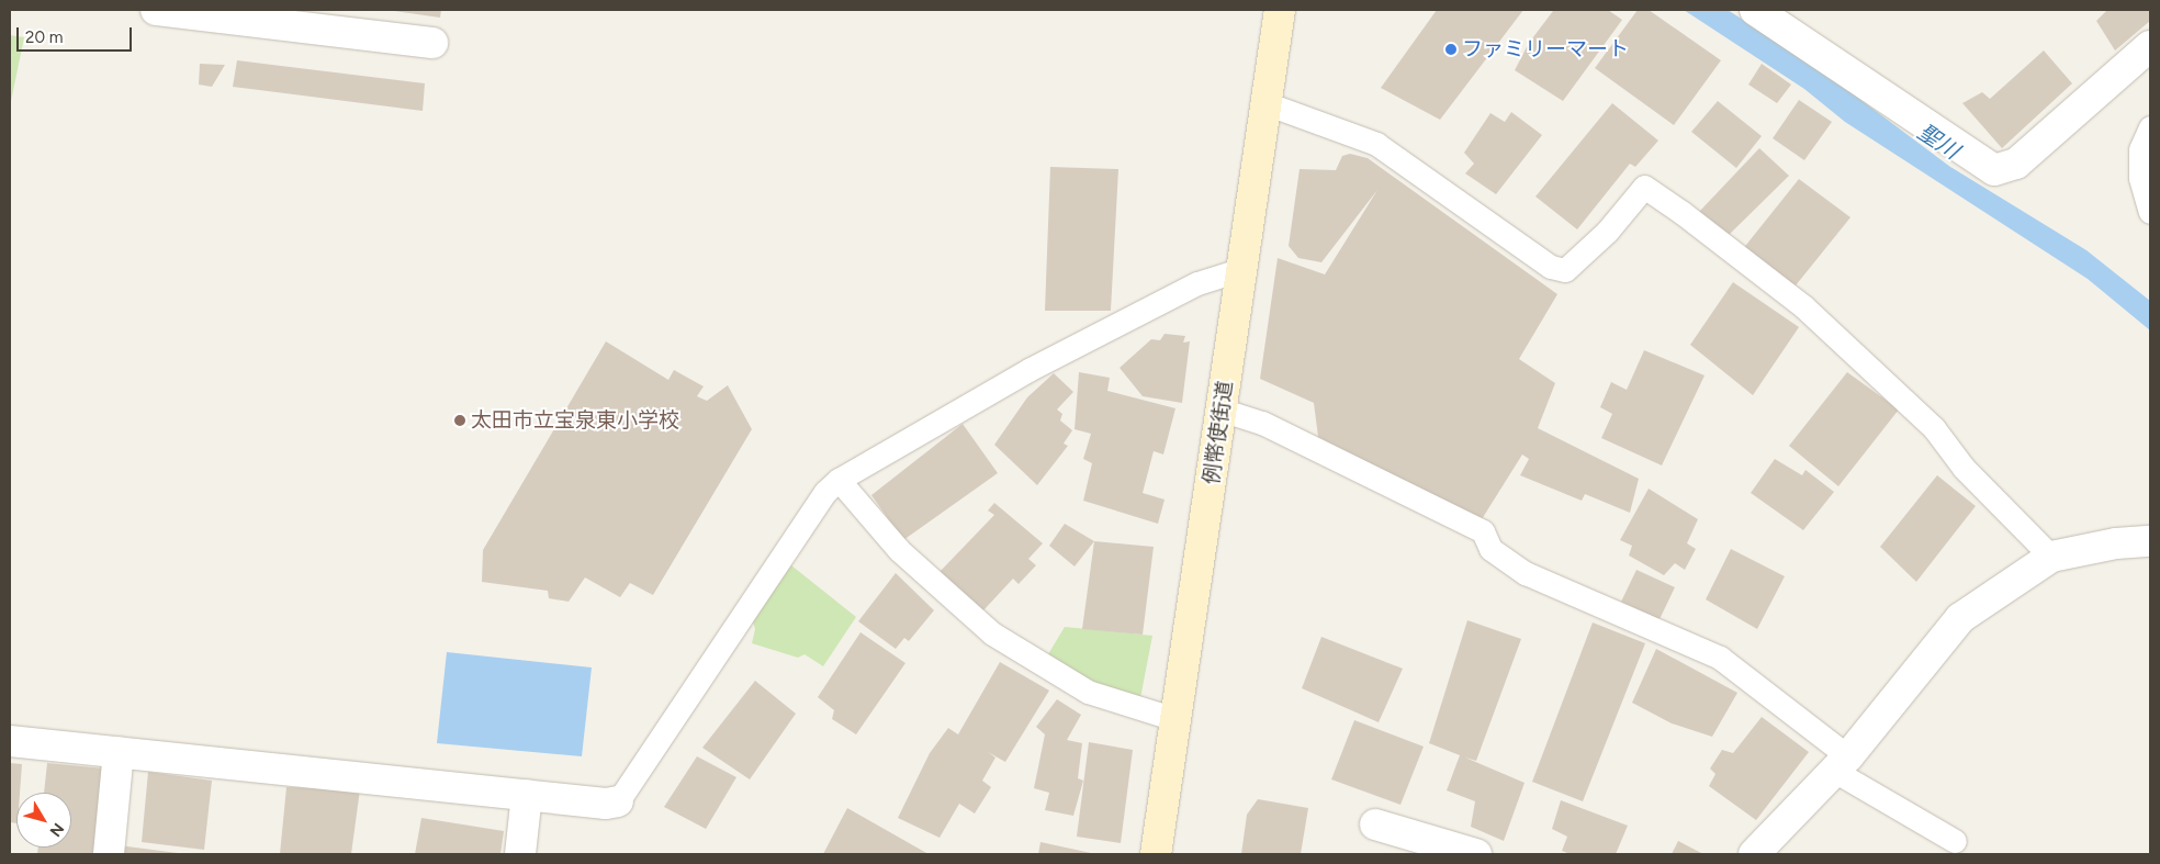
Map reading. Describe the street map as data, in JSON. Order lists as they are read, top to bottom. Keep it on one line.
{"streets":{"main road":["例幣使街道"]},"water":["聖川"],"places":["ファミリーマート","太田市立宝泉東小学校"],"scale_bar":"20 m","north":"bottom right"}
